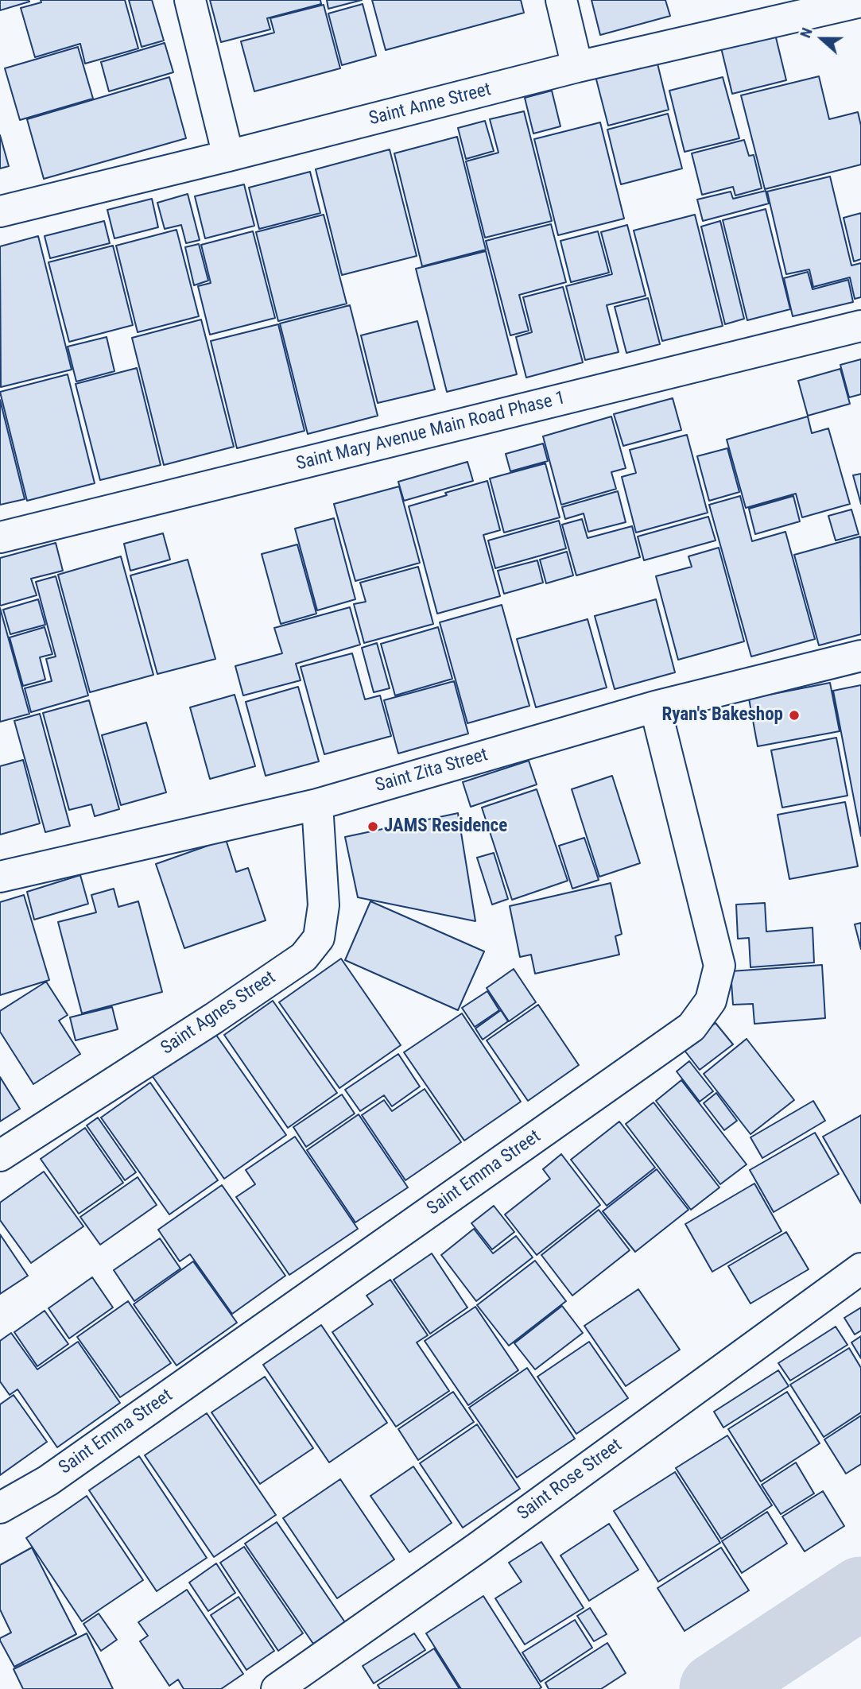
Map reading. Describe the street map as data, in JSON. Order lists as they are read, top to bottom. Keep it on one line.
{"streets":{"street":["Saint Anne Street","Saint Mary Avenue Main Road Phase 1","Saint Zita Street","Saint Agnes Street","Saint Emma Street","Saint Rose Street"]},"crossings":[["Saint Zita Street","Saint Agnes Street"],["Saint Zita Street","Saint Emma Street"]],"places":["Ryan's Bakeshop","JAMS Residence"],"north":"left"}
